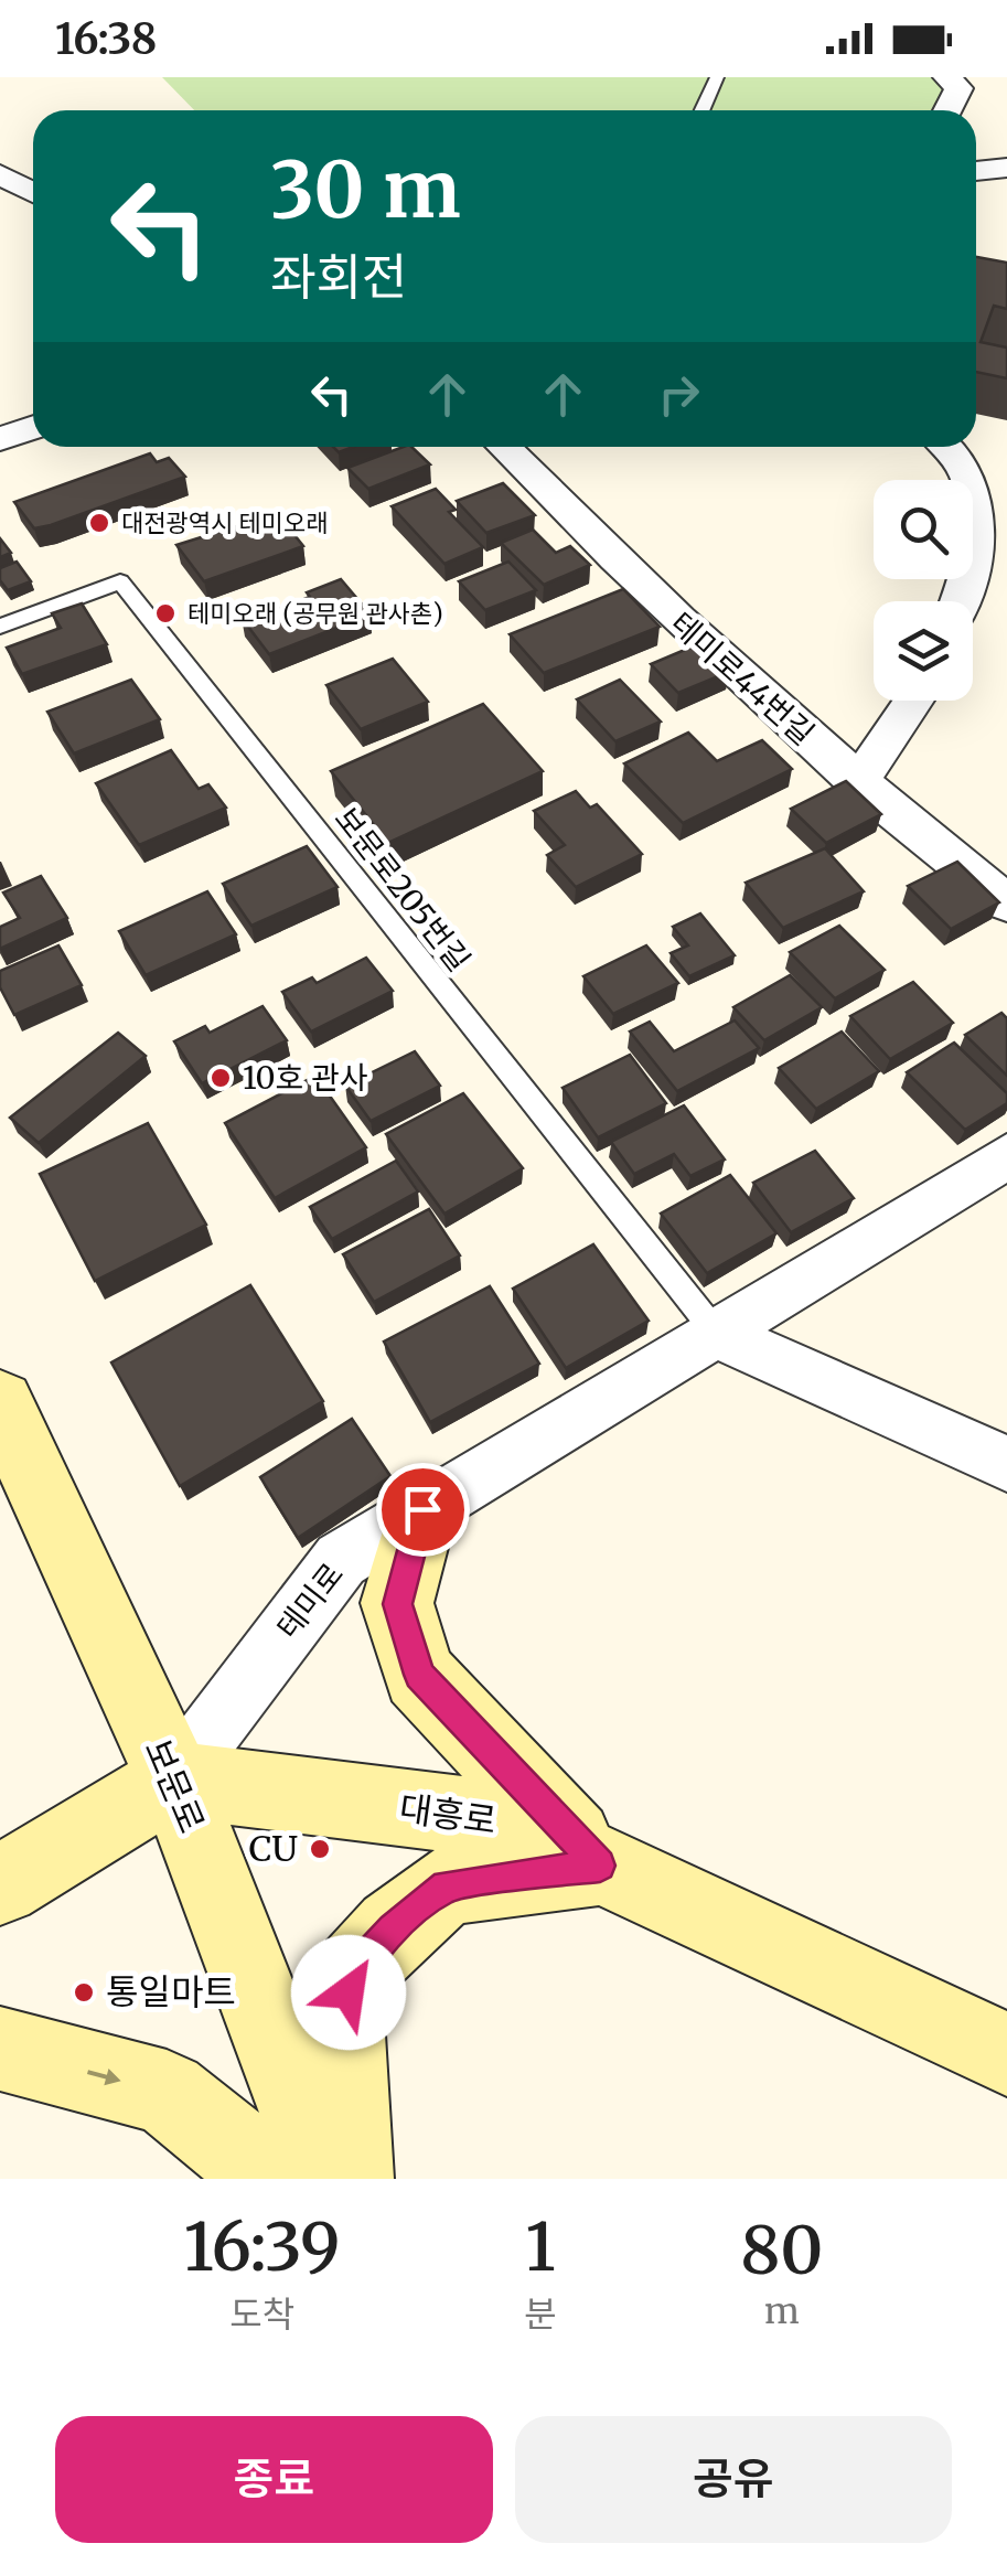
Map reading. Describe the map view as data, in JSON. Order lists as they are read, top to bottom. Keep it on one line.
{"streets":{"main road":["보문로","대흥로"],"street":["테미로44번길","테미로"],"lane":["보문로205번길"]},"crossings":[["보문로205번길","테미로"],["테미로","보문로"],["테미로","대흥로"],["보문로","대흥로"]],"places":["대전광역시 테미오래","테미오래 (공무원 관사촌)","10호 관사","CU","통일마트"],"page":{"status":"16:38","turn":["30 m","좌회전"],"eta":["16:39","도착","1","분","80","m"],"buttons":["종료","공유"]}}
